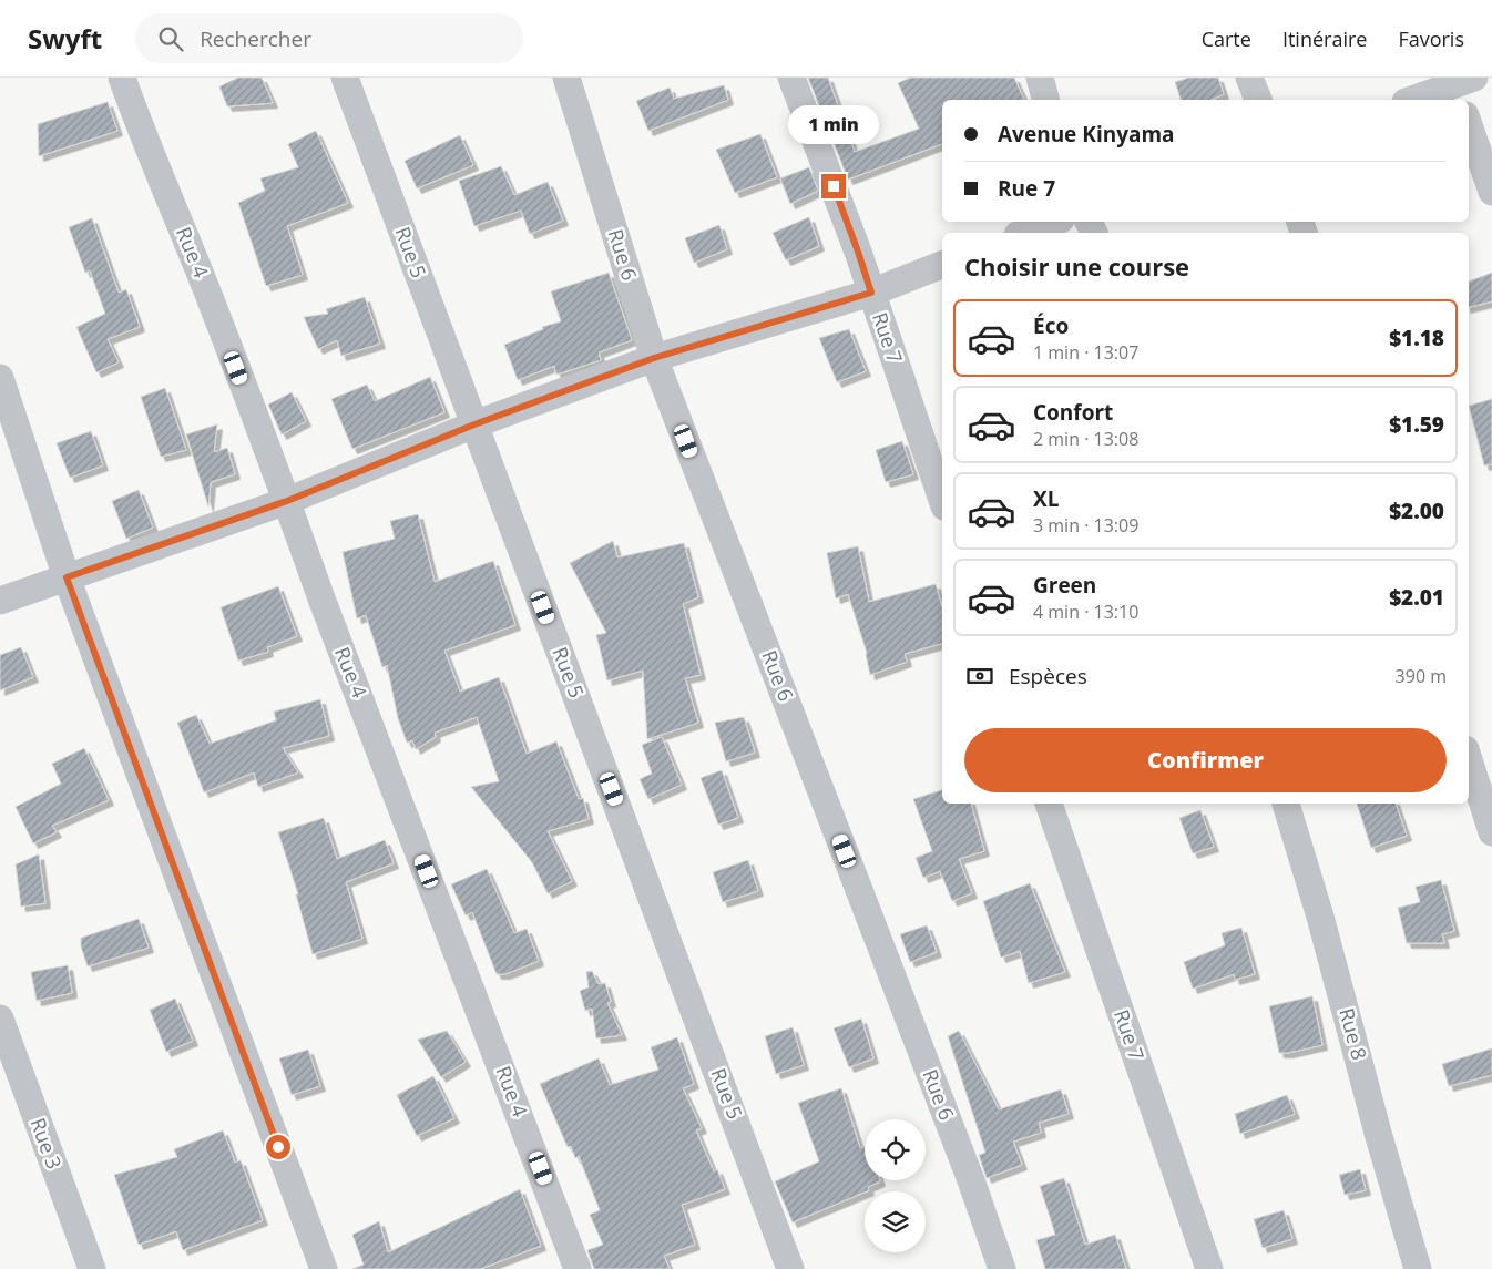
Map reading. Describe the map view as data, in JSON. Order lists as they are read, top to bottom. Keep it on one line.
{"streets":{"street":["Rue 4","Rue 5","Rue 6","Rue 7","Rue 8","Rue 3"]},"page":{"header":"Swyft","search":"Rechercher","nav":["Carte","Itinéraire","Favoris"],"banner":["Avenue Kinyama","Rue 7"],"bubble":"1 min","heading":"Choisir une course","list":[{"name":"Éco","note":"1 min · 13:07","value":"$1.18"},{"name":"Confort","note":"2 min · 13:08","value":"$1.59"},{"name":"XL","note":"3 min · 13:09","value":"$2.00"},{"name":"Green","note":"4 min · 13:10","value":"$2.01"}],"pay":["Espèces","390 m"],"buttons":"Confirmer"}}
